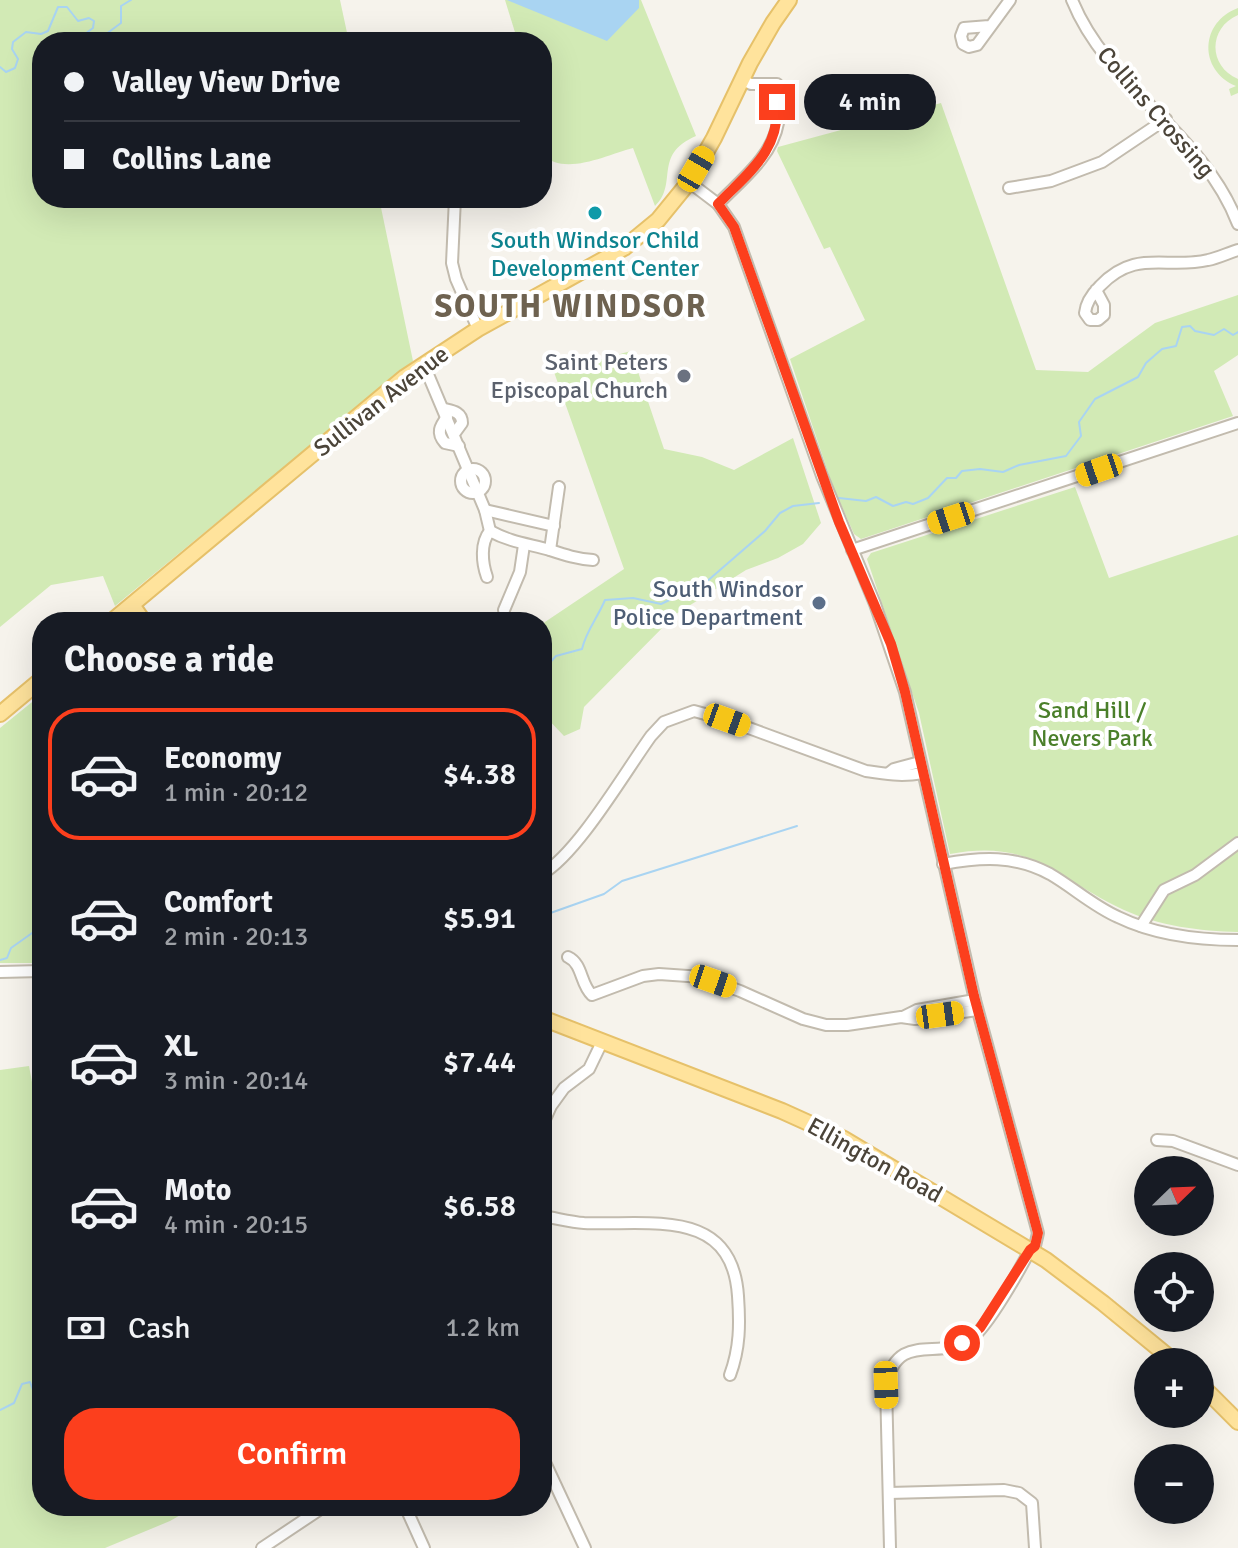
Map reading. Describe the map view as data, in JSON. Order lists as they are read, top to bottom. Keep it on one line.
{"streets":{"main road":["Sullivan Avenue","Ellington Road"],"street":["Collins Crossing"]},"districts":["SOUTH WINDSOR"],"parks":["Sand Hill / Nevers Park"],"places":["South Windsor Child Development Center","Saint Peters Episcopal Church","South Windsor Police Department"],"north":"top right","page":{"banner":["Valley View Drive","Collins Lane"],"bubble":"4 min","heading":"Choose a ride","list":[{"name":"Economy","note":"1 min · 20:12","value":"$4.38"},{"name":"Comfort","note":"2 min · 20:13","value":"$5.91"},{"name":"XL","note":"3 min · 20:14","value":"$7.44"},{"name":"Moto","note":"4 min · 20:15","value":"$6.58"}],"map_buttons":["+","−"],"pay":["Cash","1.2 km"],"buttons":"Confirm"}}
